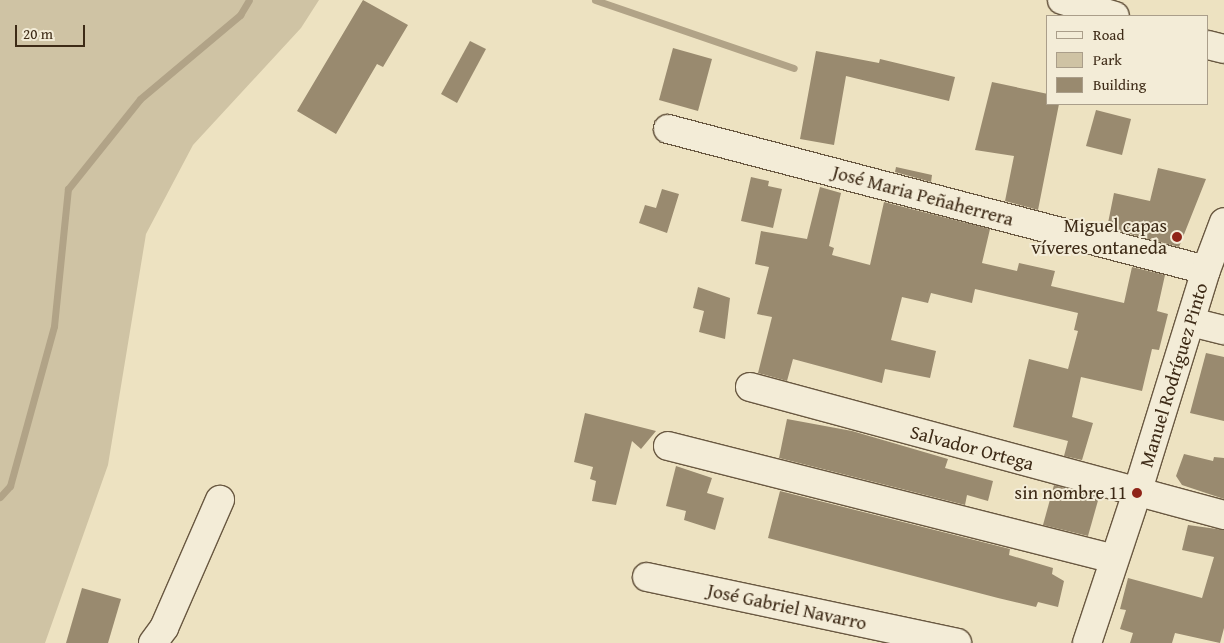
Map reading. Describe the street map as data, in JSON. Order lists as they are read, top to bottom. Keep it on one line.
{"streets":{"street":["José Maria Peñaherrera","Manuel Rodríguez Pinto","Salvador Ortega","José Gabriel Navarro"]},"crossings":[["José Maria Peñaherrera","Manuel Rodríguez Pinto"],["Manuel Rodríguez Pinto","Salvador Ortega"]],"places":["Miguel capas víveres ontaneda","sin nombre 11"],"legend":["Road","Park","Building"],"scale_bar":"20 m"}
